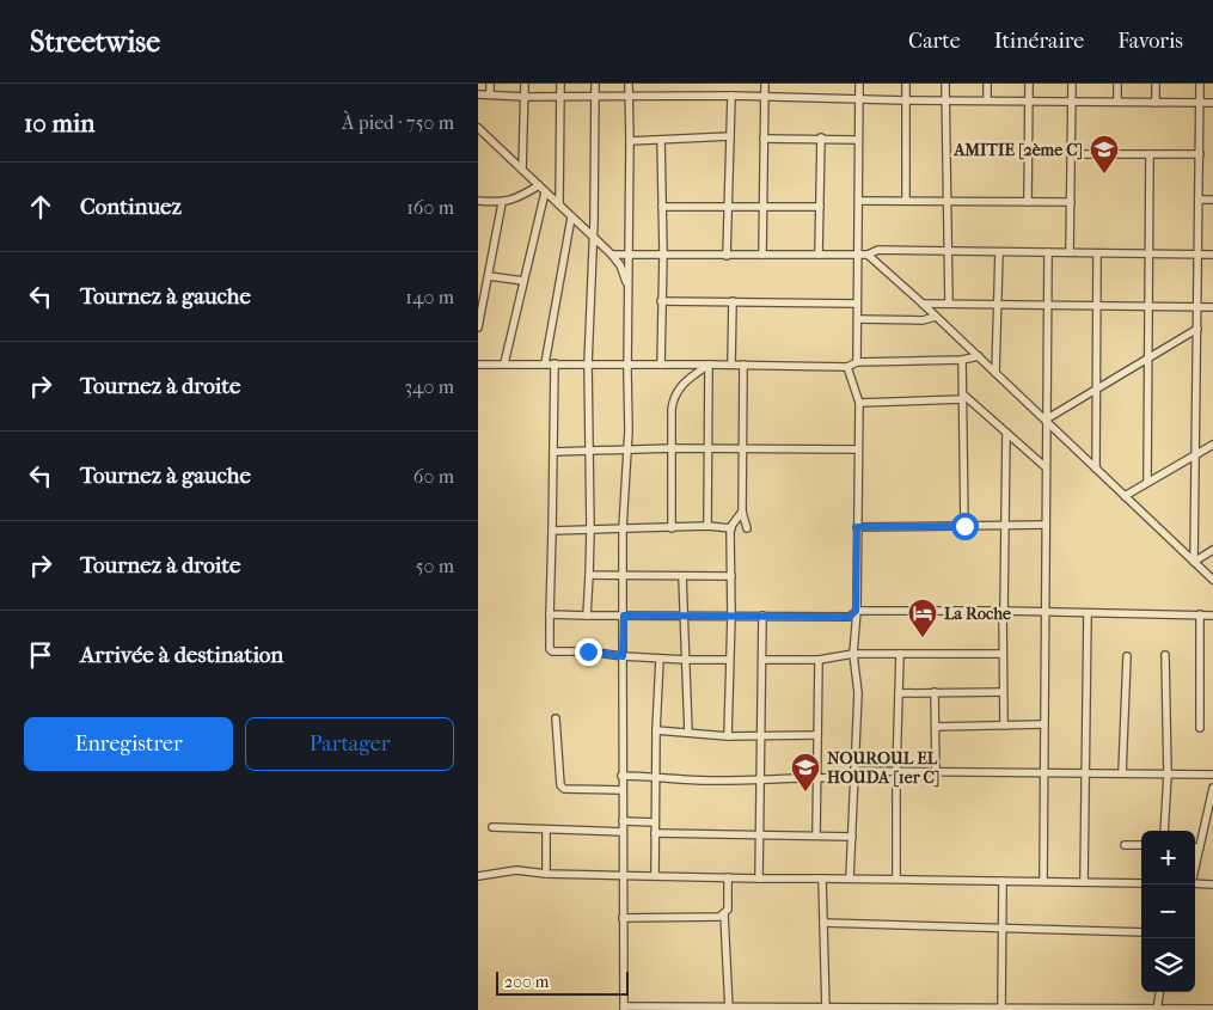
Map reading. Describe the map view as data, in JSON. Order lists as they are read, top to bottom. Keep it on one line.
{"places":{"school or university":["AMITIE [2ème C]","NOUROUL EL HOUDA [1er C]"],"hotel":["La Roche"]},"scale_bar":"200 m","page":{"header":"Streetwise","nav":["Carte","Itinéraire","Favoris"],"heading":["10 min","À pied · 750 m"],"list":[["Continuez","160 m"],["Tournez à gauche","140 m"],["Tournez à droite","340 m"],["Tournez à gauche","60 m"],["Tournez à droite","50 m"],"Arrivée à destination"],"buttons":["Enregistrer","Partager"],"map_buttons":["+","−"],"scale":"200 m"}}
